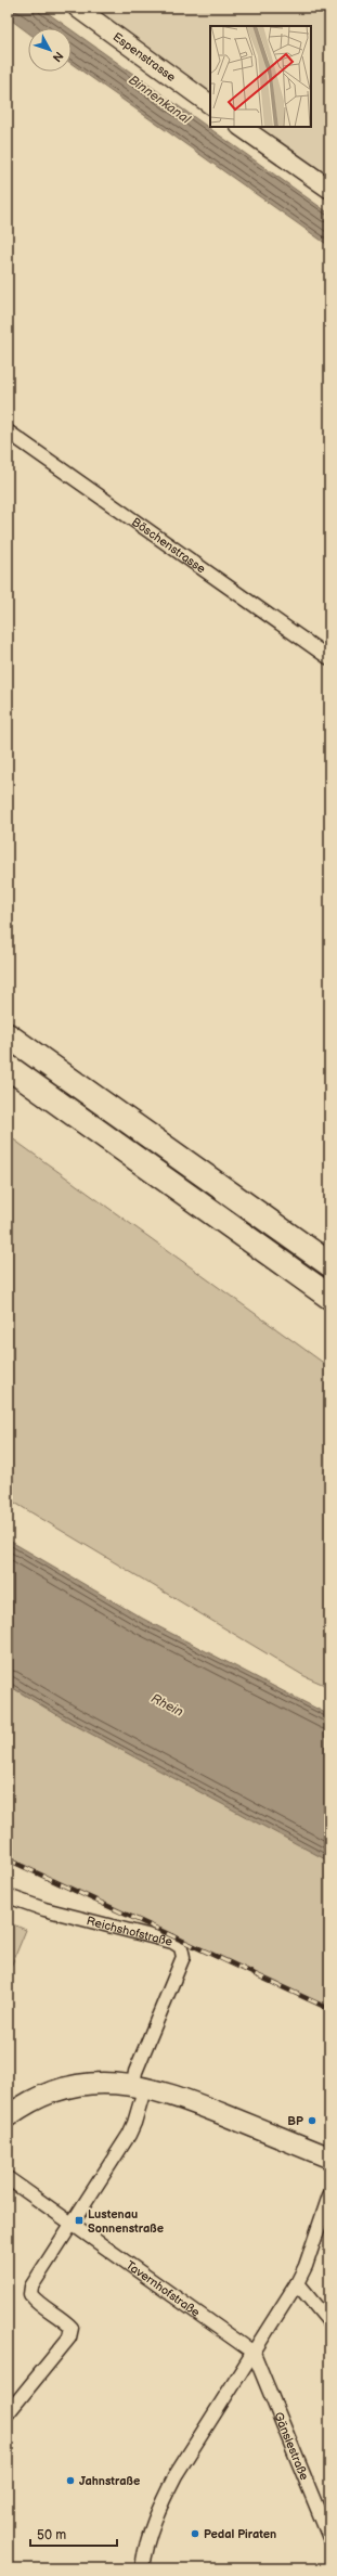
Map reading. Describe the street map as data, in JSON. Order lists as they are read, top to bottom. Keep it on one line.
{"streets":{"street":["Espenstrasse","Böschenstrasse","Reichshofstraße","Tavernhofstraße","Gänslestraße"]},"crossings":[["Tavernhofstraße","Gänslestraße"]],"water":["Binnenkanal","Rhein"],"places":{"other":["BP","Jahnstraße","Pedal Piraten"],"transit":["Lustenau Sonnenstraße"]},"scale_bar":"50 m","north":"bottom right"}
